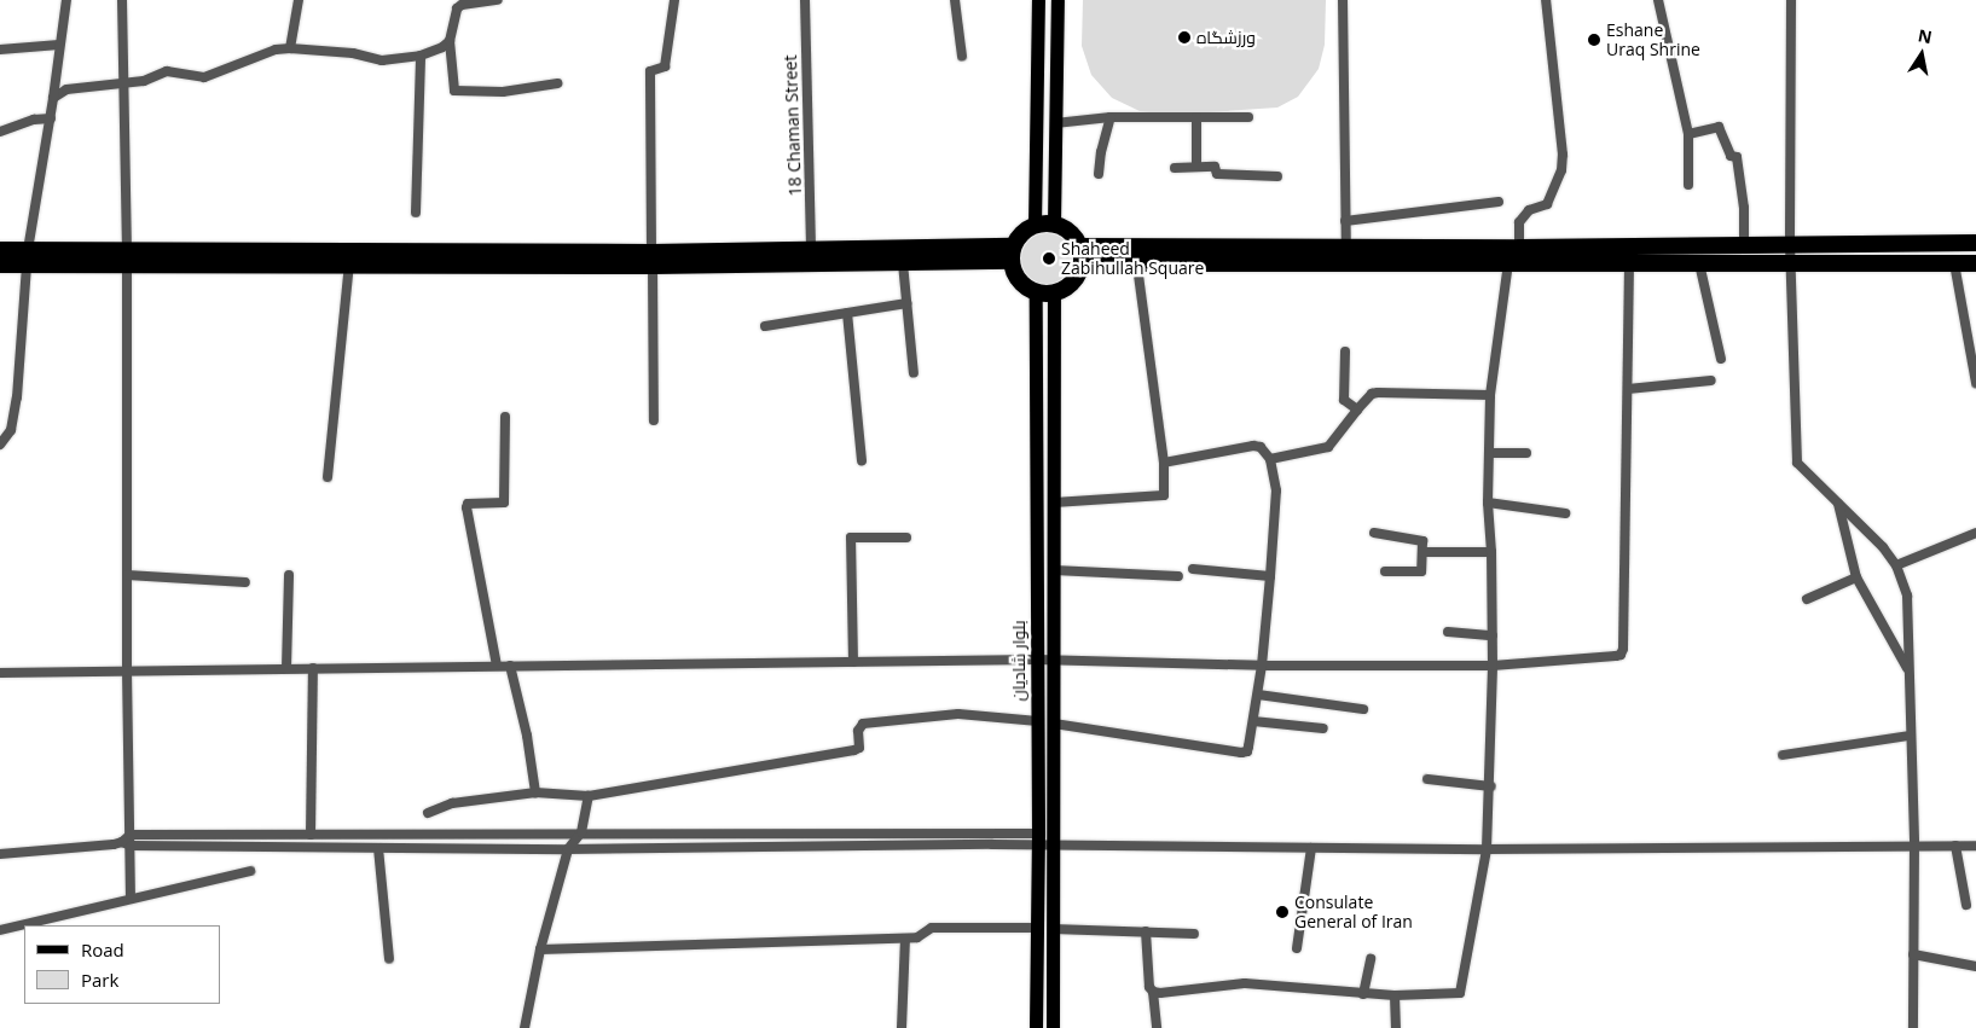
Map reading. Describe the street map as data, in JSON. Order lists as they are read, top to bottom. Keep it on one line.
{"streets":{"main road":["بلوار شادیان"],"street":["18 Chaman Street"]},"places":["ورزشگاه","Eshane Uraq Shrine","Shaheed Zabihullah Square","Consulate General of Iran"],"legend":["Road","Park"],"north":"top"}
